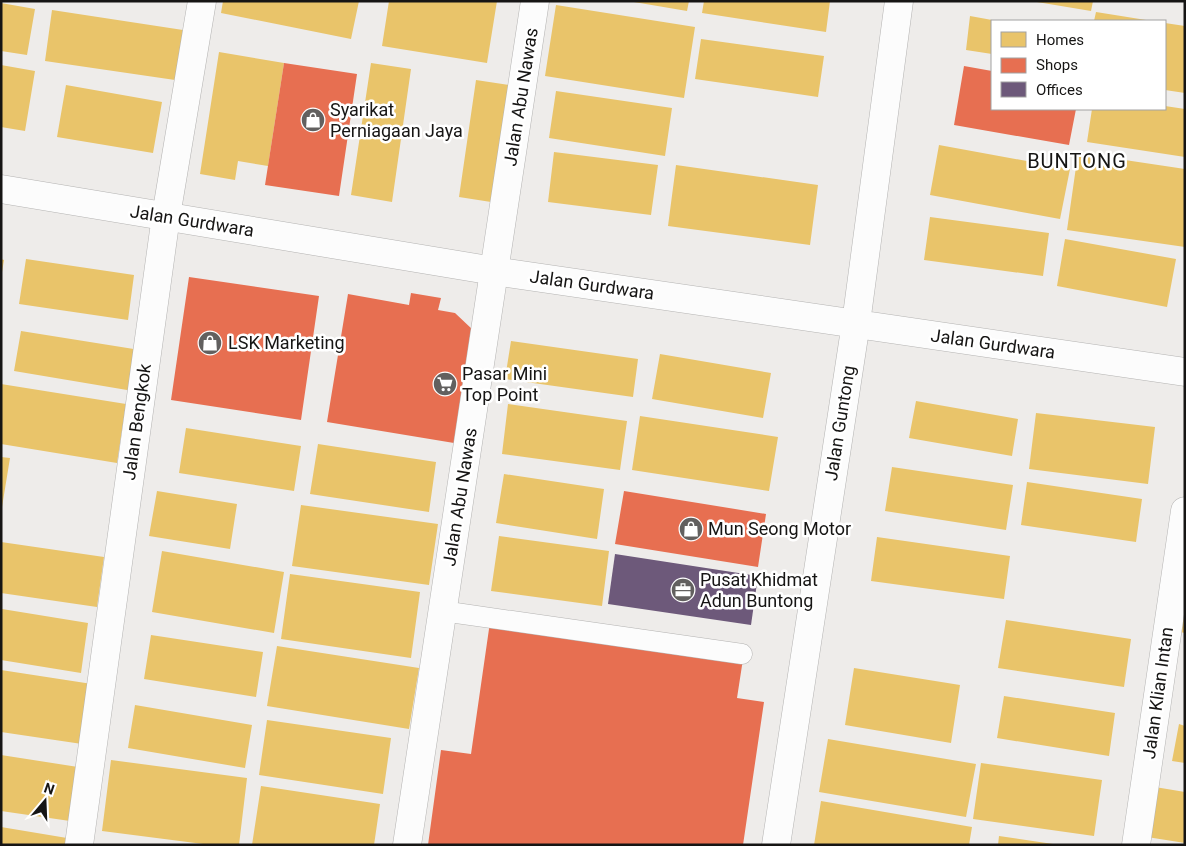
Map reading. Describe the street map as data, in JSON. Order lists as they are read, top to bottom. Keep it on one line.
{"streets":{"street":["Jalan Abu Nawas","Jalan Gurdwara","Jalan Bengkok","Jalan Guntong","Jalan Klian Intan"]},"crossings":[["Jalan Abu Nawas","Jalan Gurdwara"],["Jalan Gurdwara","Jalan Bengkok"],["Jalan Gurdwara","Jalan Guntong"]],"districts":["BUNTONG"],"places":{"shop":["Syarikat Perniagaan Jaya","LSK Marketing","Mun Seong Motor"],"supermarket":["Pasar Mini Top Point"],"office":["Pusat Khidmat Adun Buntong"]},"legend":["Homes","Shops","Offices"],"north":"top"}
